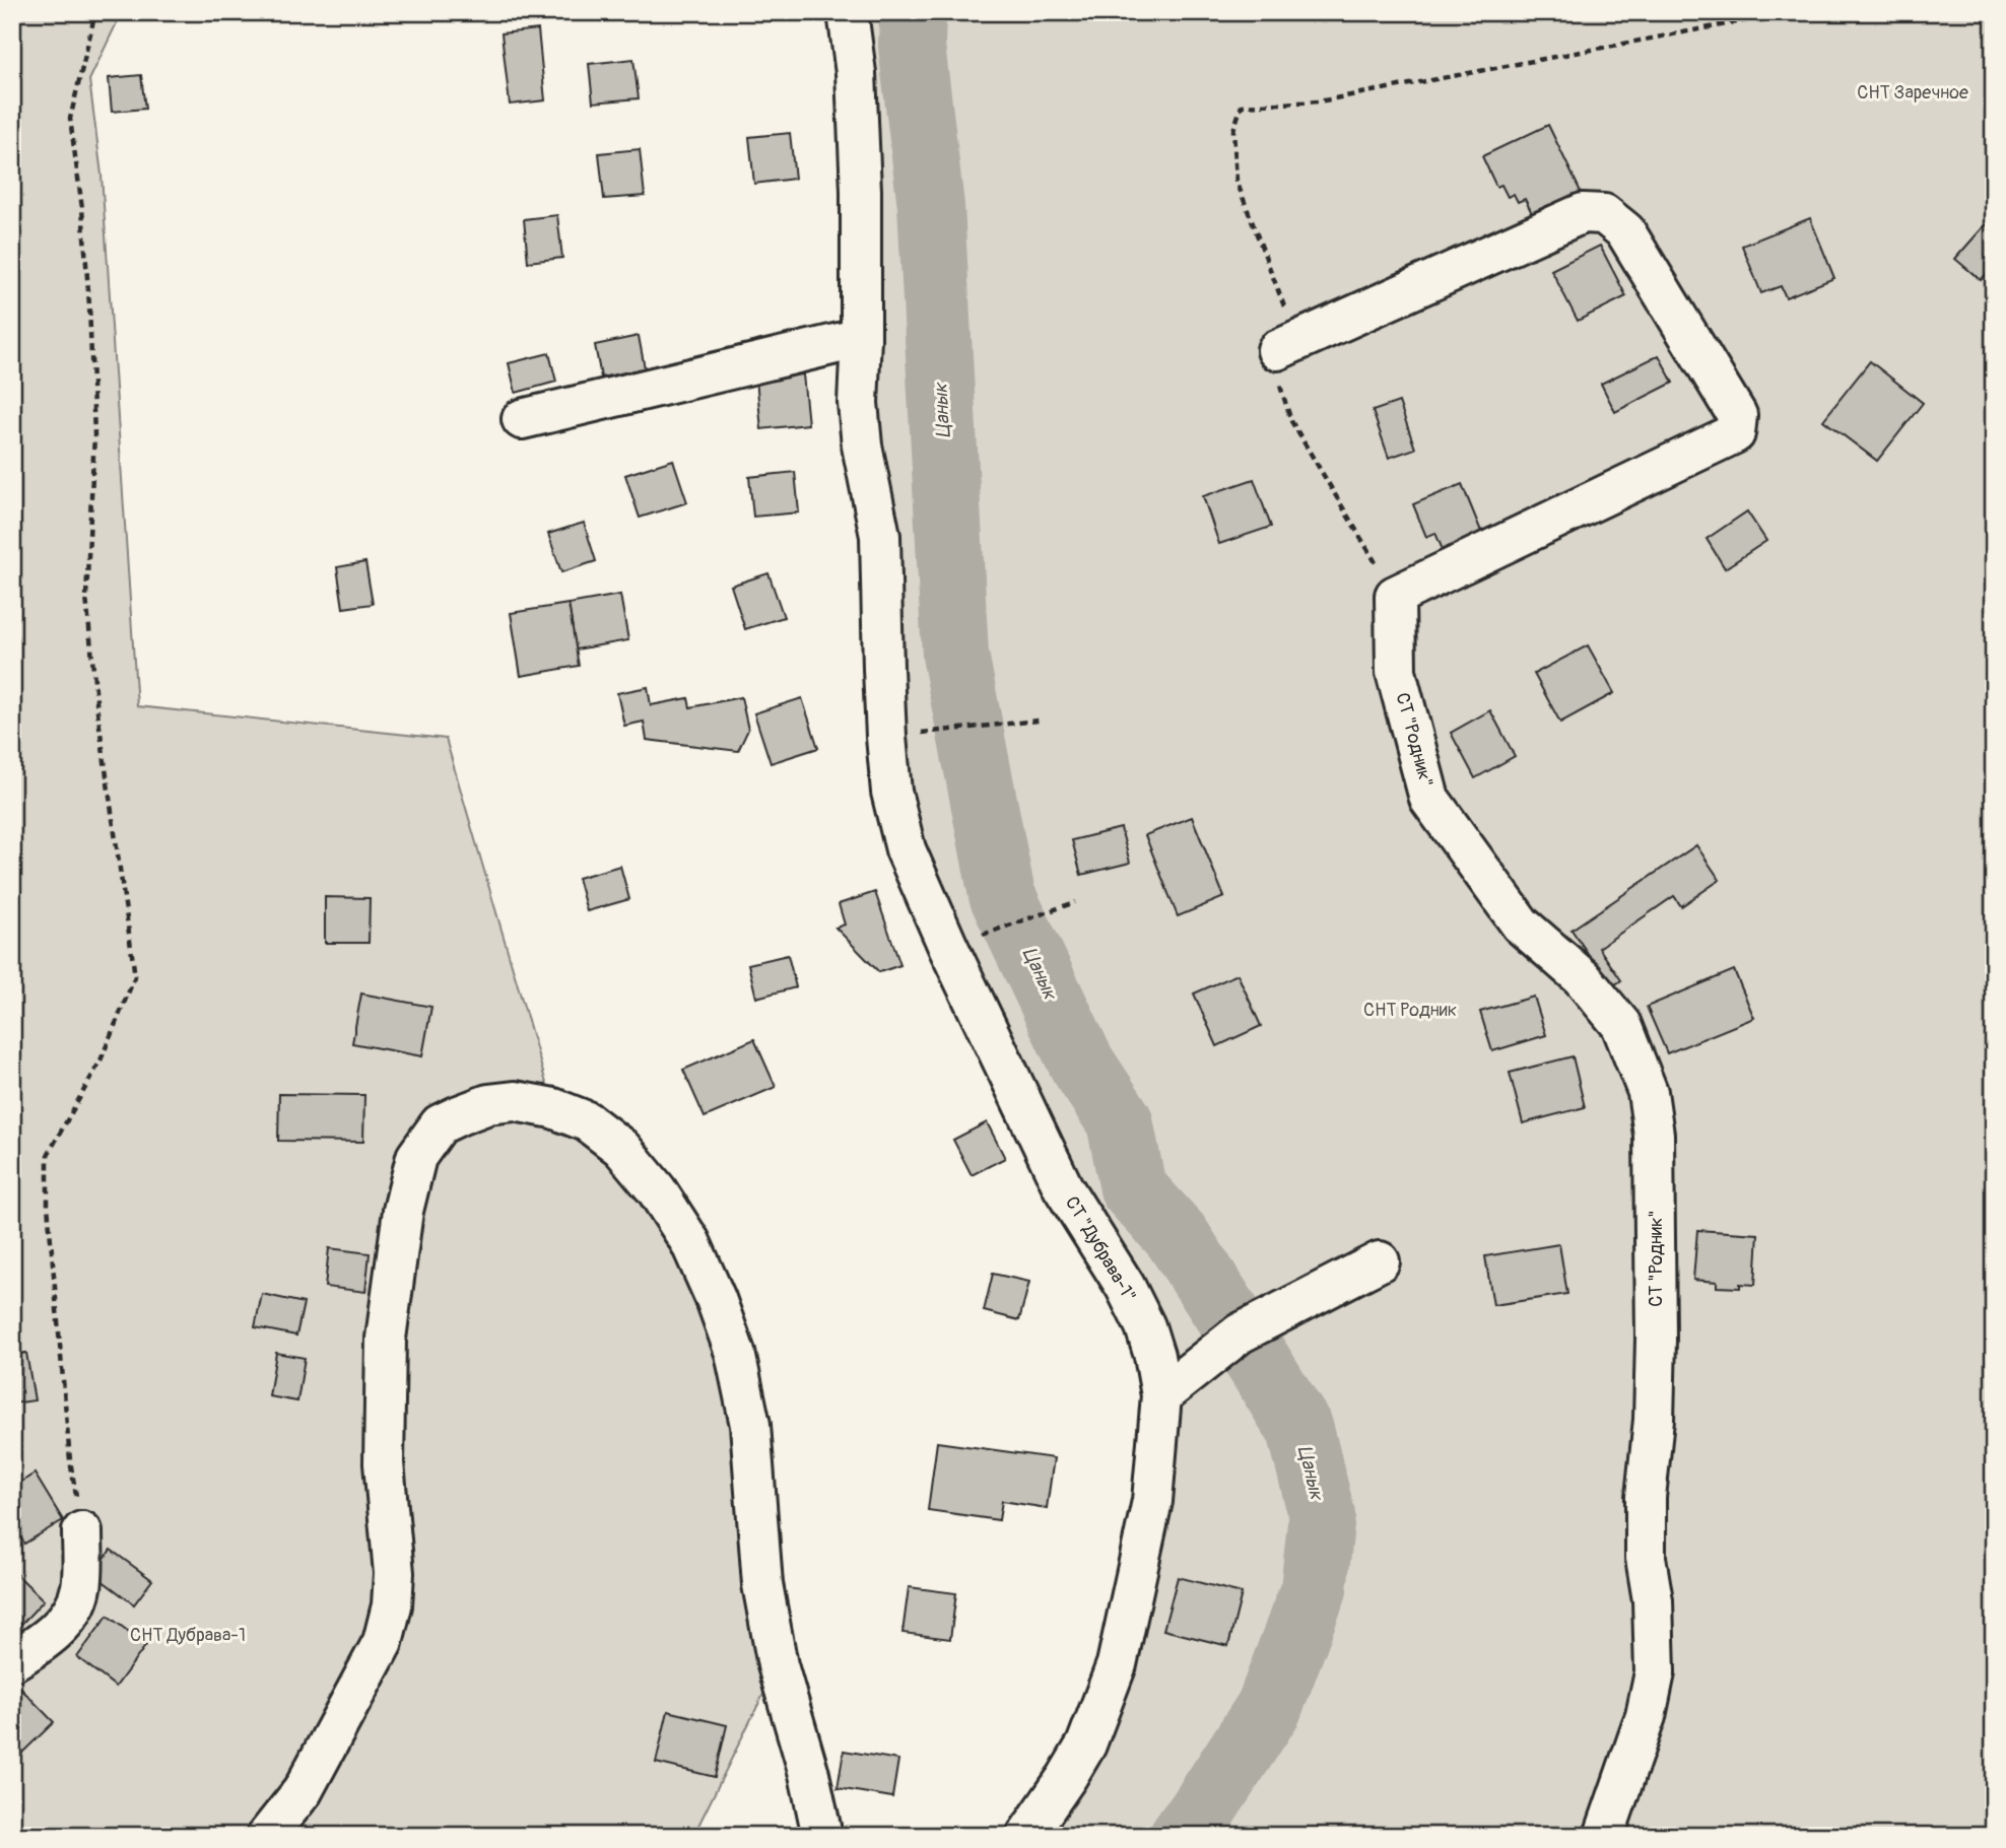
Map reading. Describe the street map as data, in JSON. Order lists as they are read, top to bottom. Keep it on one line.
{"streets":{"street":["СТ \"Родник\"","СТ \"Дубрава-1\""]},"water":["Цанык"],"parks":["СНТ Заречное","СНТ Родник","СНТ Дубрава-1"]}
